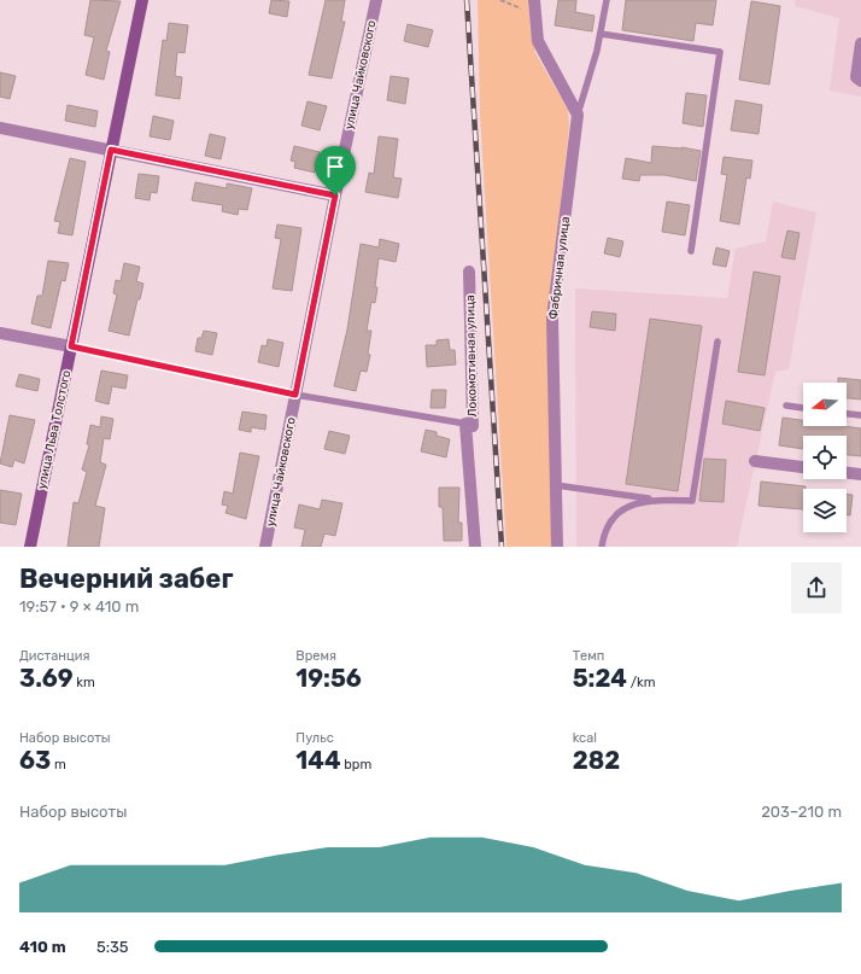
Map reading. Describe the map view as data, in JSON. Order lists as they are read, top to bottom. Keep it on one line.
{"streets":{"street":["улица Чайковского","Фабричная улица","Локомотивная улица","улица Льва Толстого"]},"north":"left","page":{"heading":["Вечерний забег","19:57 · 9 × 410 m"],"stats":[["Дистанция","3.69 km"],["Время","19:56"],["Темп","5:24 /km"],["Набор высоты","63 m"],["Пульс","144 bpm"],["kcal","282"]],"chart":["Набор высоты","203–210 m"],"list":[{"name":"410 m","note":"5:35"}]}}
